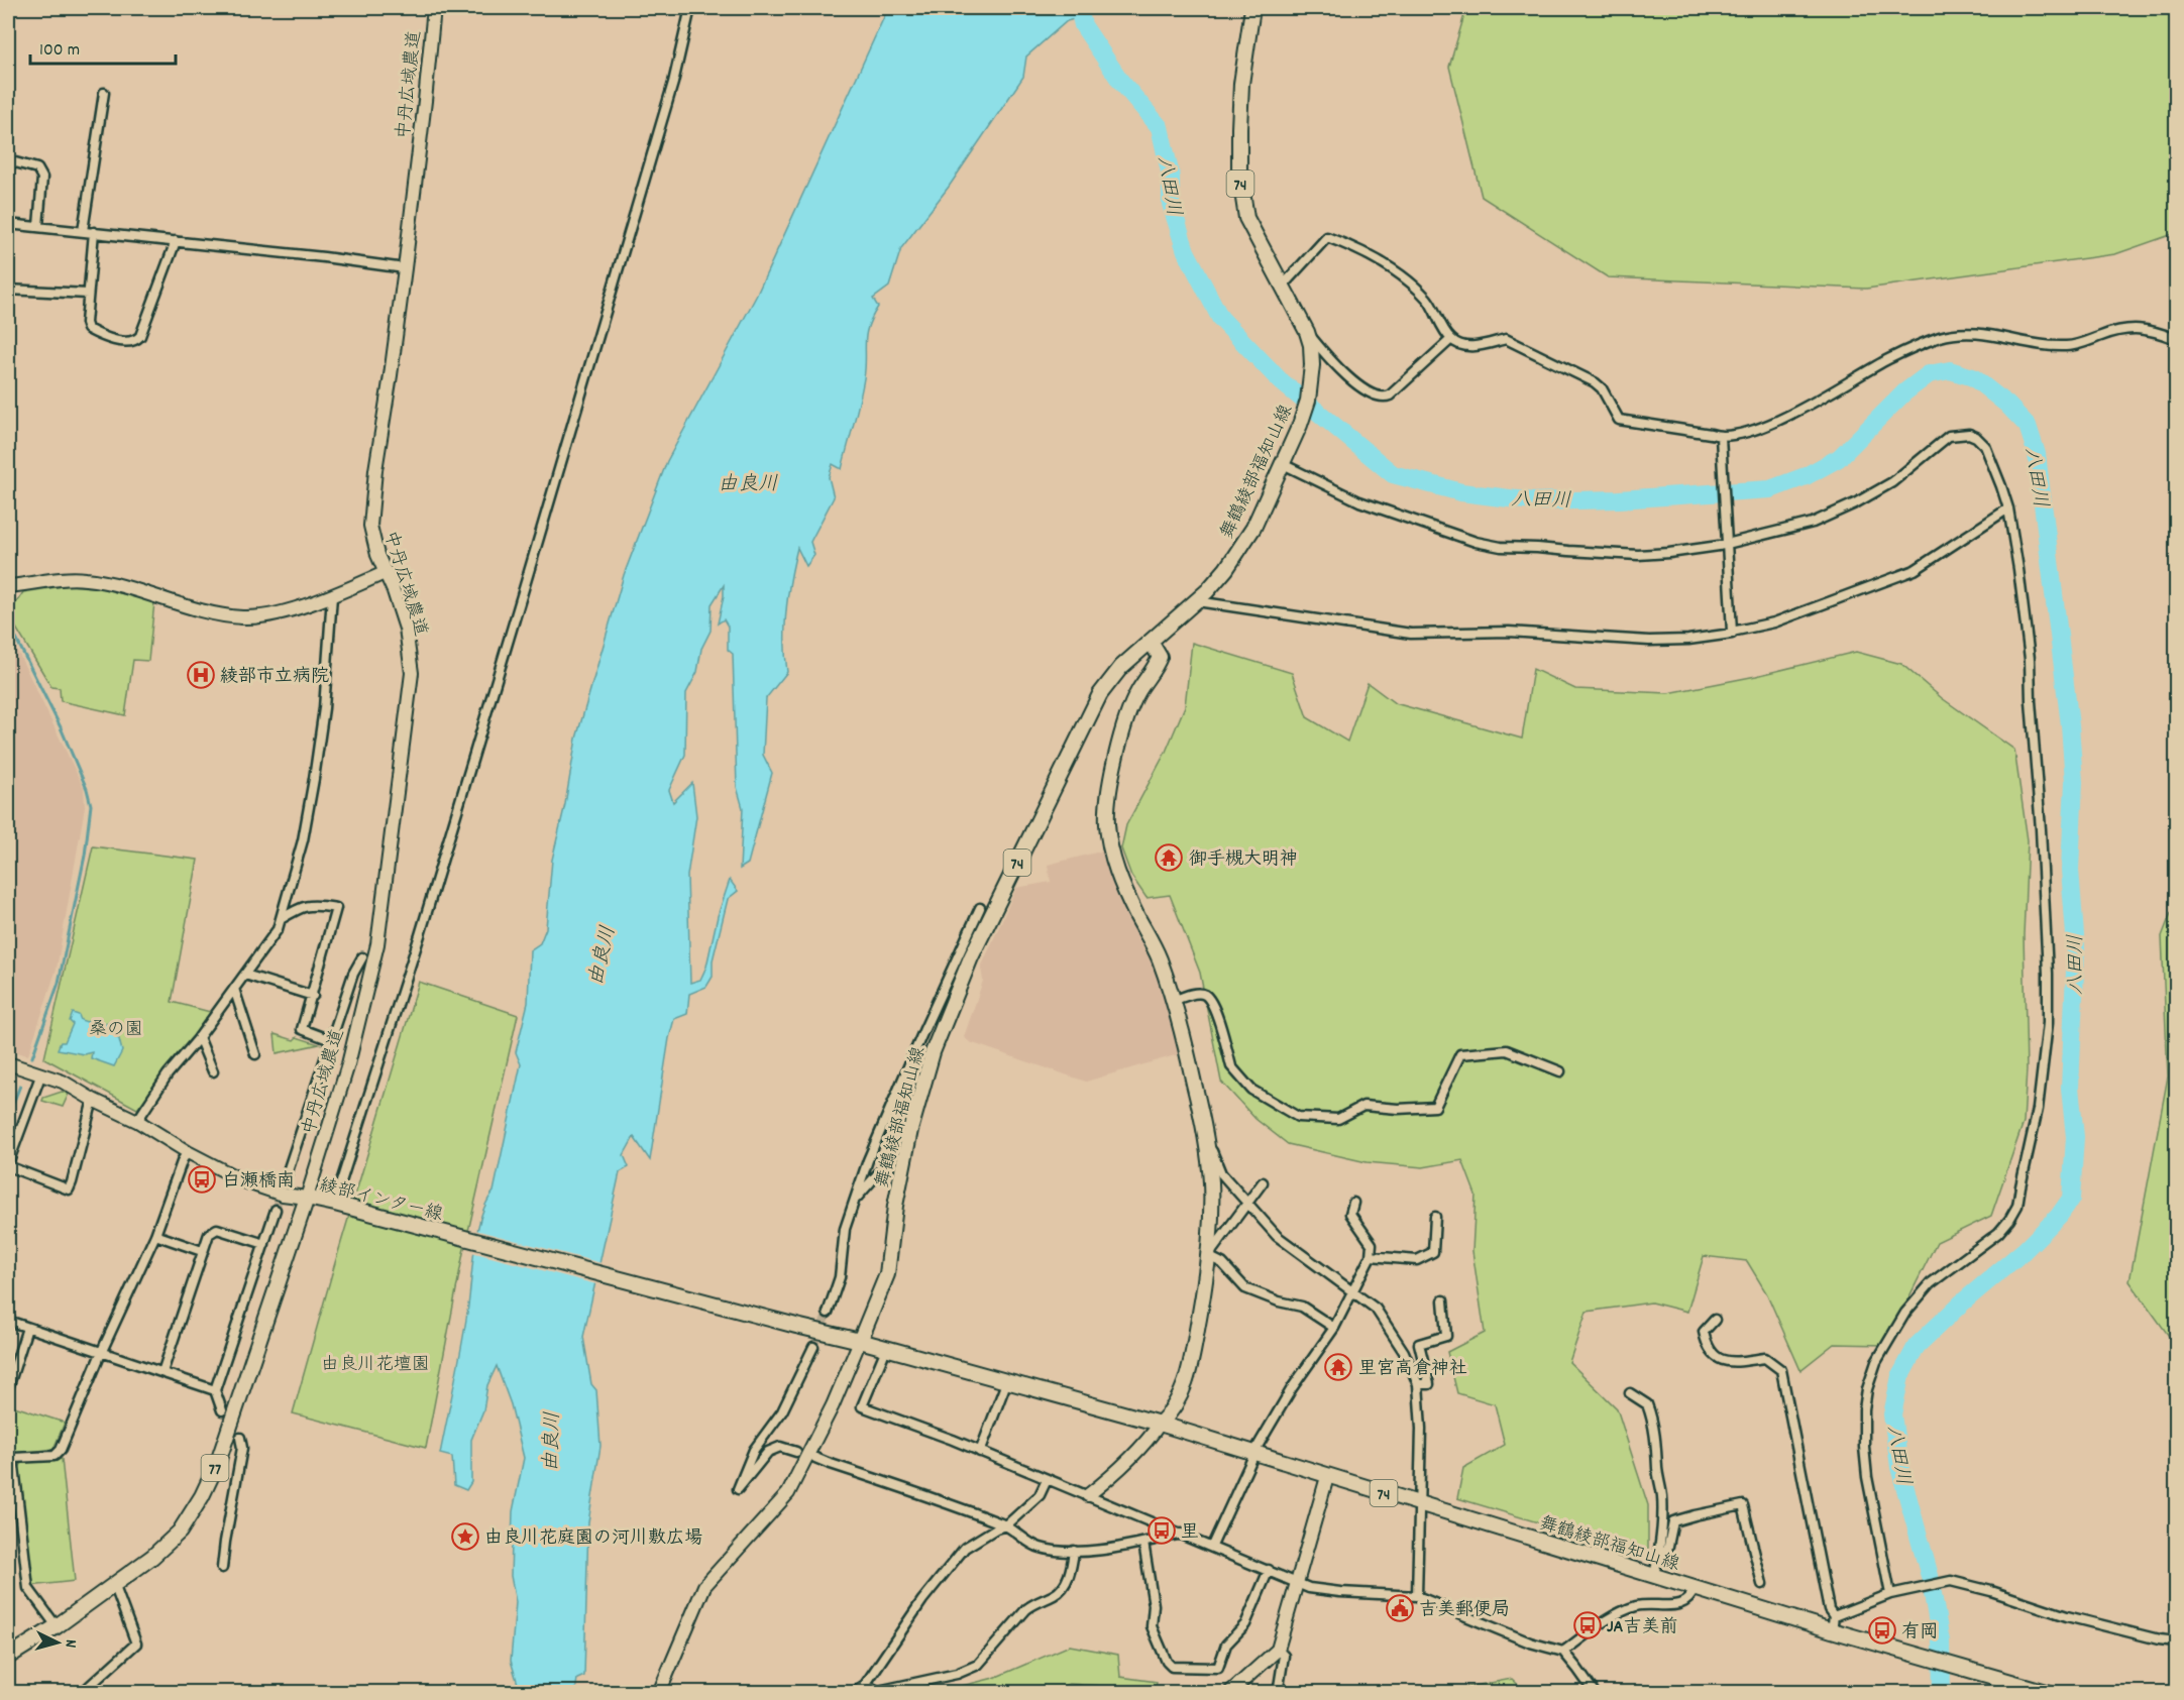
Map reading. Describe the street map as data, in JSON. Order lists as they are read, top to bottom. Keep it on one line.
{"streets":{"main road":["74","舞鶴綾部福知山線","綾部インター線","77"],"street":["中丹広域農道"]},"crossings":[["中丹広域農道","綾部インター線"],["舞鶴綾部福知山線","綾部インター線"]],"water":["八田川","由良川"],"parks":["桑の園","由良川花壇園"],"places":{"hospital":["綾部市立病院"],"temple":["御手槻大明神","里宮高倉神社"],"bus stop":["白瀬橋南","里","JA吉美前","有岡"],"place":["由良川花庭園の河川敷広場"],"public building":["吉美郵便局"]},"scale_bar":"100 m","north":"right"}
